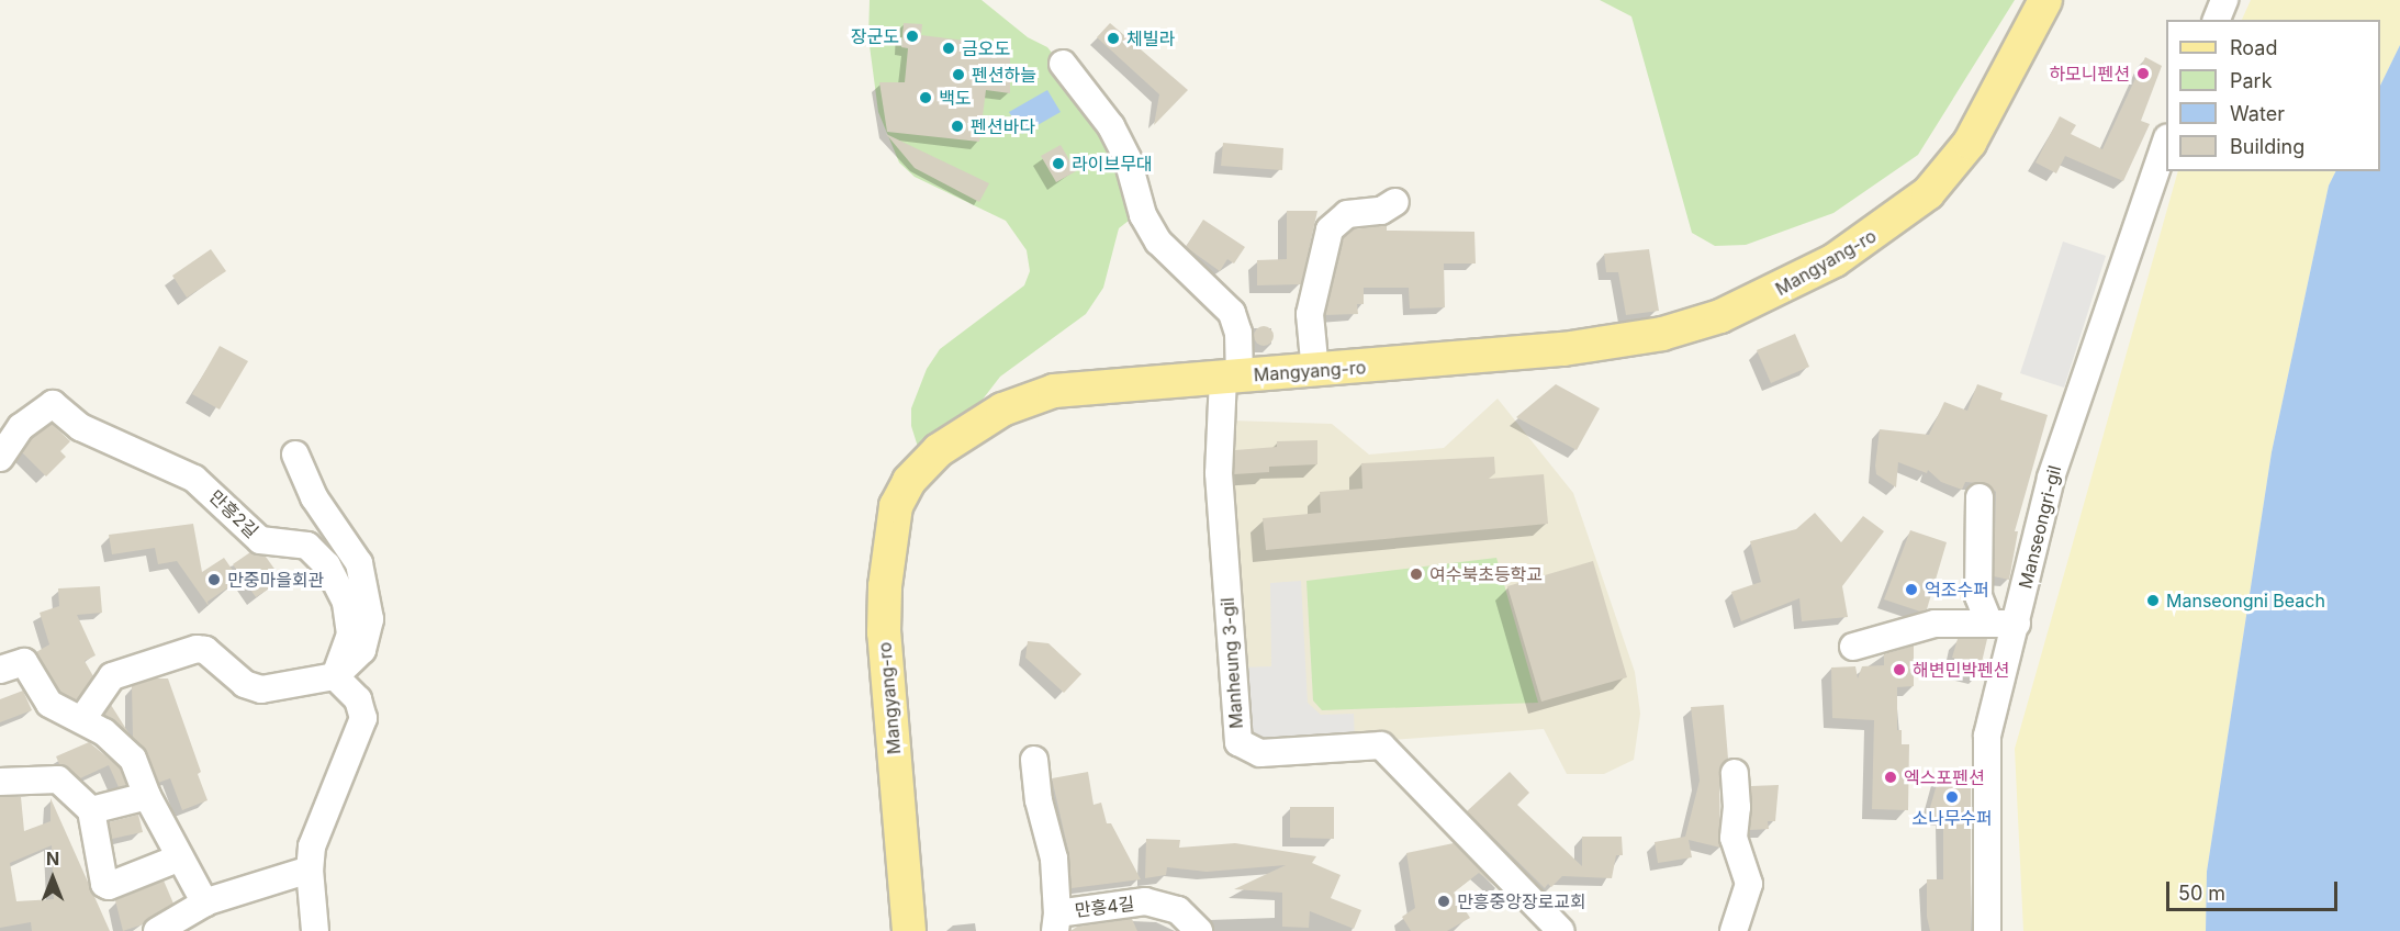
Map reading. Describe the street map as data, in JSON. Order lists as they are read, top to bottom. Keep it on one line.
{"streets":{"main road":["Mangyang-ro"],"street":["만흥2길","Manseongri-gil","Manheung 3-gil","만흥4길"]},"crossings":[["Mangyang-ro","Manheung 3-gil"]],"places":["장군도","체빌라","금오도","하모니펜션","펜션하늘","백도","펜션바다","라이브무대","여수북초등학교","만중마을회관","억조수퍼","Manseongni Beach","해변민박펜션","엑스포펜션","소나무수퍼","만흥중앙장로교회"],"legend":["Road","Park","Water","Building"],"scale_bar":"50 m","north":"top"}
